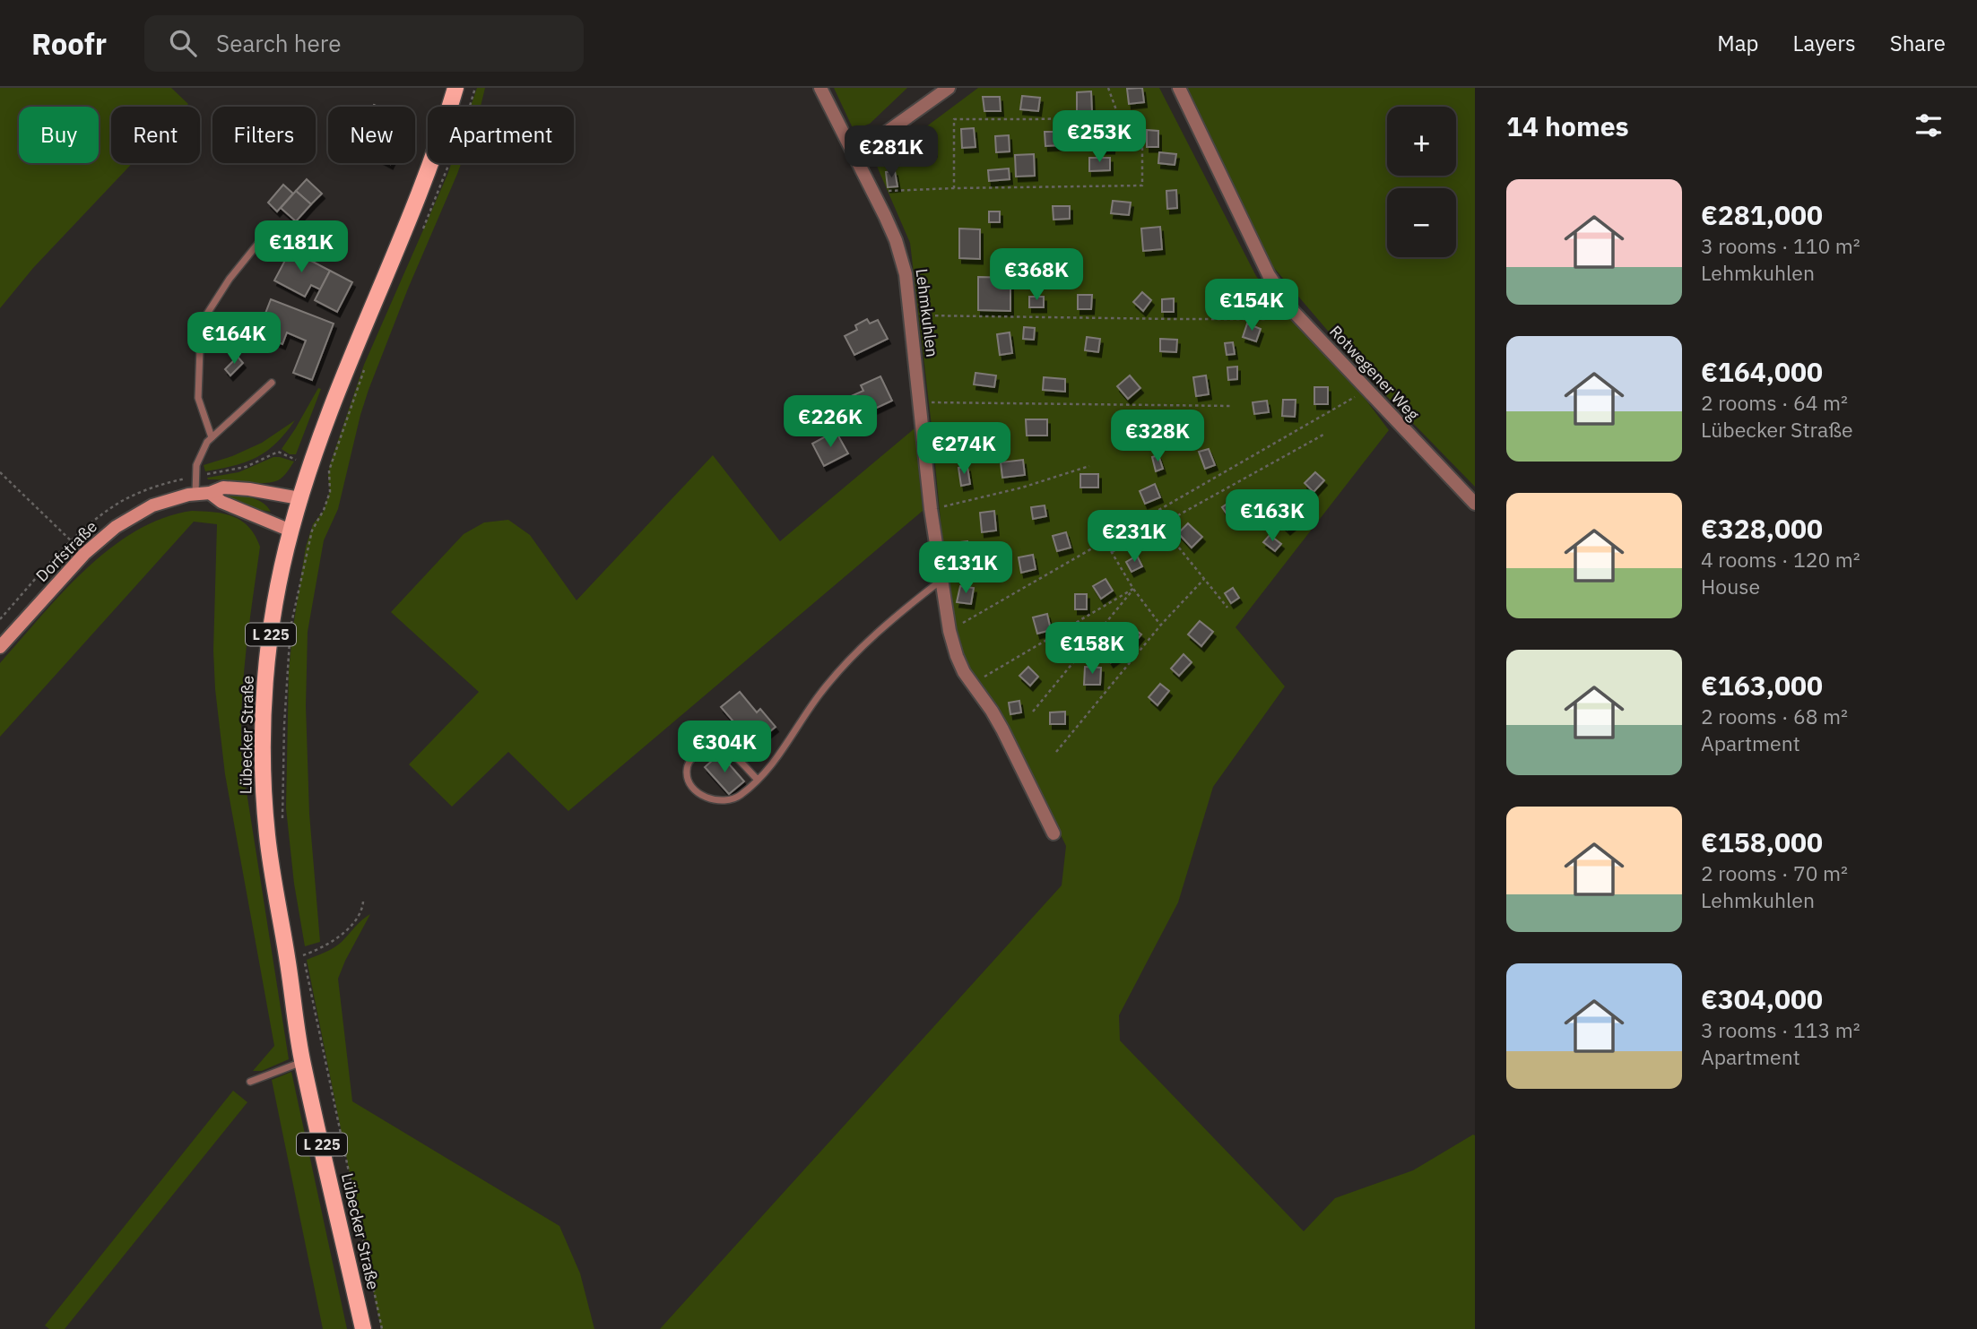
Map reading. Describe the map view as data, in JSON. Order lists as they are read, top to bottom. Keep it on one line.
{"streets":{"main road":["L 225","Lübecker Straße"],"street":["Lehmkuhlen","Rotwegener Weg","Dorfstraße"]},"crossings":[["Dorfstraße","Lübecker Straße"]],"page":{"header":"Roofr","search":"Search here","nav":["Map","Layers","Share"],"heading":"14 homes","map_buttons":["+","−"],"chip":["Buy","Rent","Filters","New","Apartment"],"price":["€253K","€281K","€181K","€368K","€154K","€164K","€226K","€328K","€274K","€163K","€231K","€131K","€158K","€304K"],"list":[{"name":"€281,000","note":"3 rooms · 110 m² · Lehmkuhlen"},{"name":"€164,000","note":"2 rooms · 64 m² · Lübecker Straße"},{"name":"€328,000","note":"4 rooms · 120 m² · House"},{"name":"€163,000","note":"2 rooms · 68 m² · Apartment"},{"name":"€158,000","note":"2 rooms · 70 m² · Lehmkuhlen"},{"name":"€304,000","note":"3 rooms · 113 m² · Apartment"}]}}
